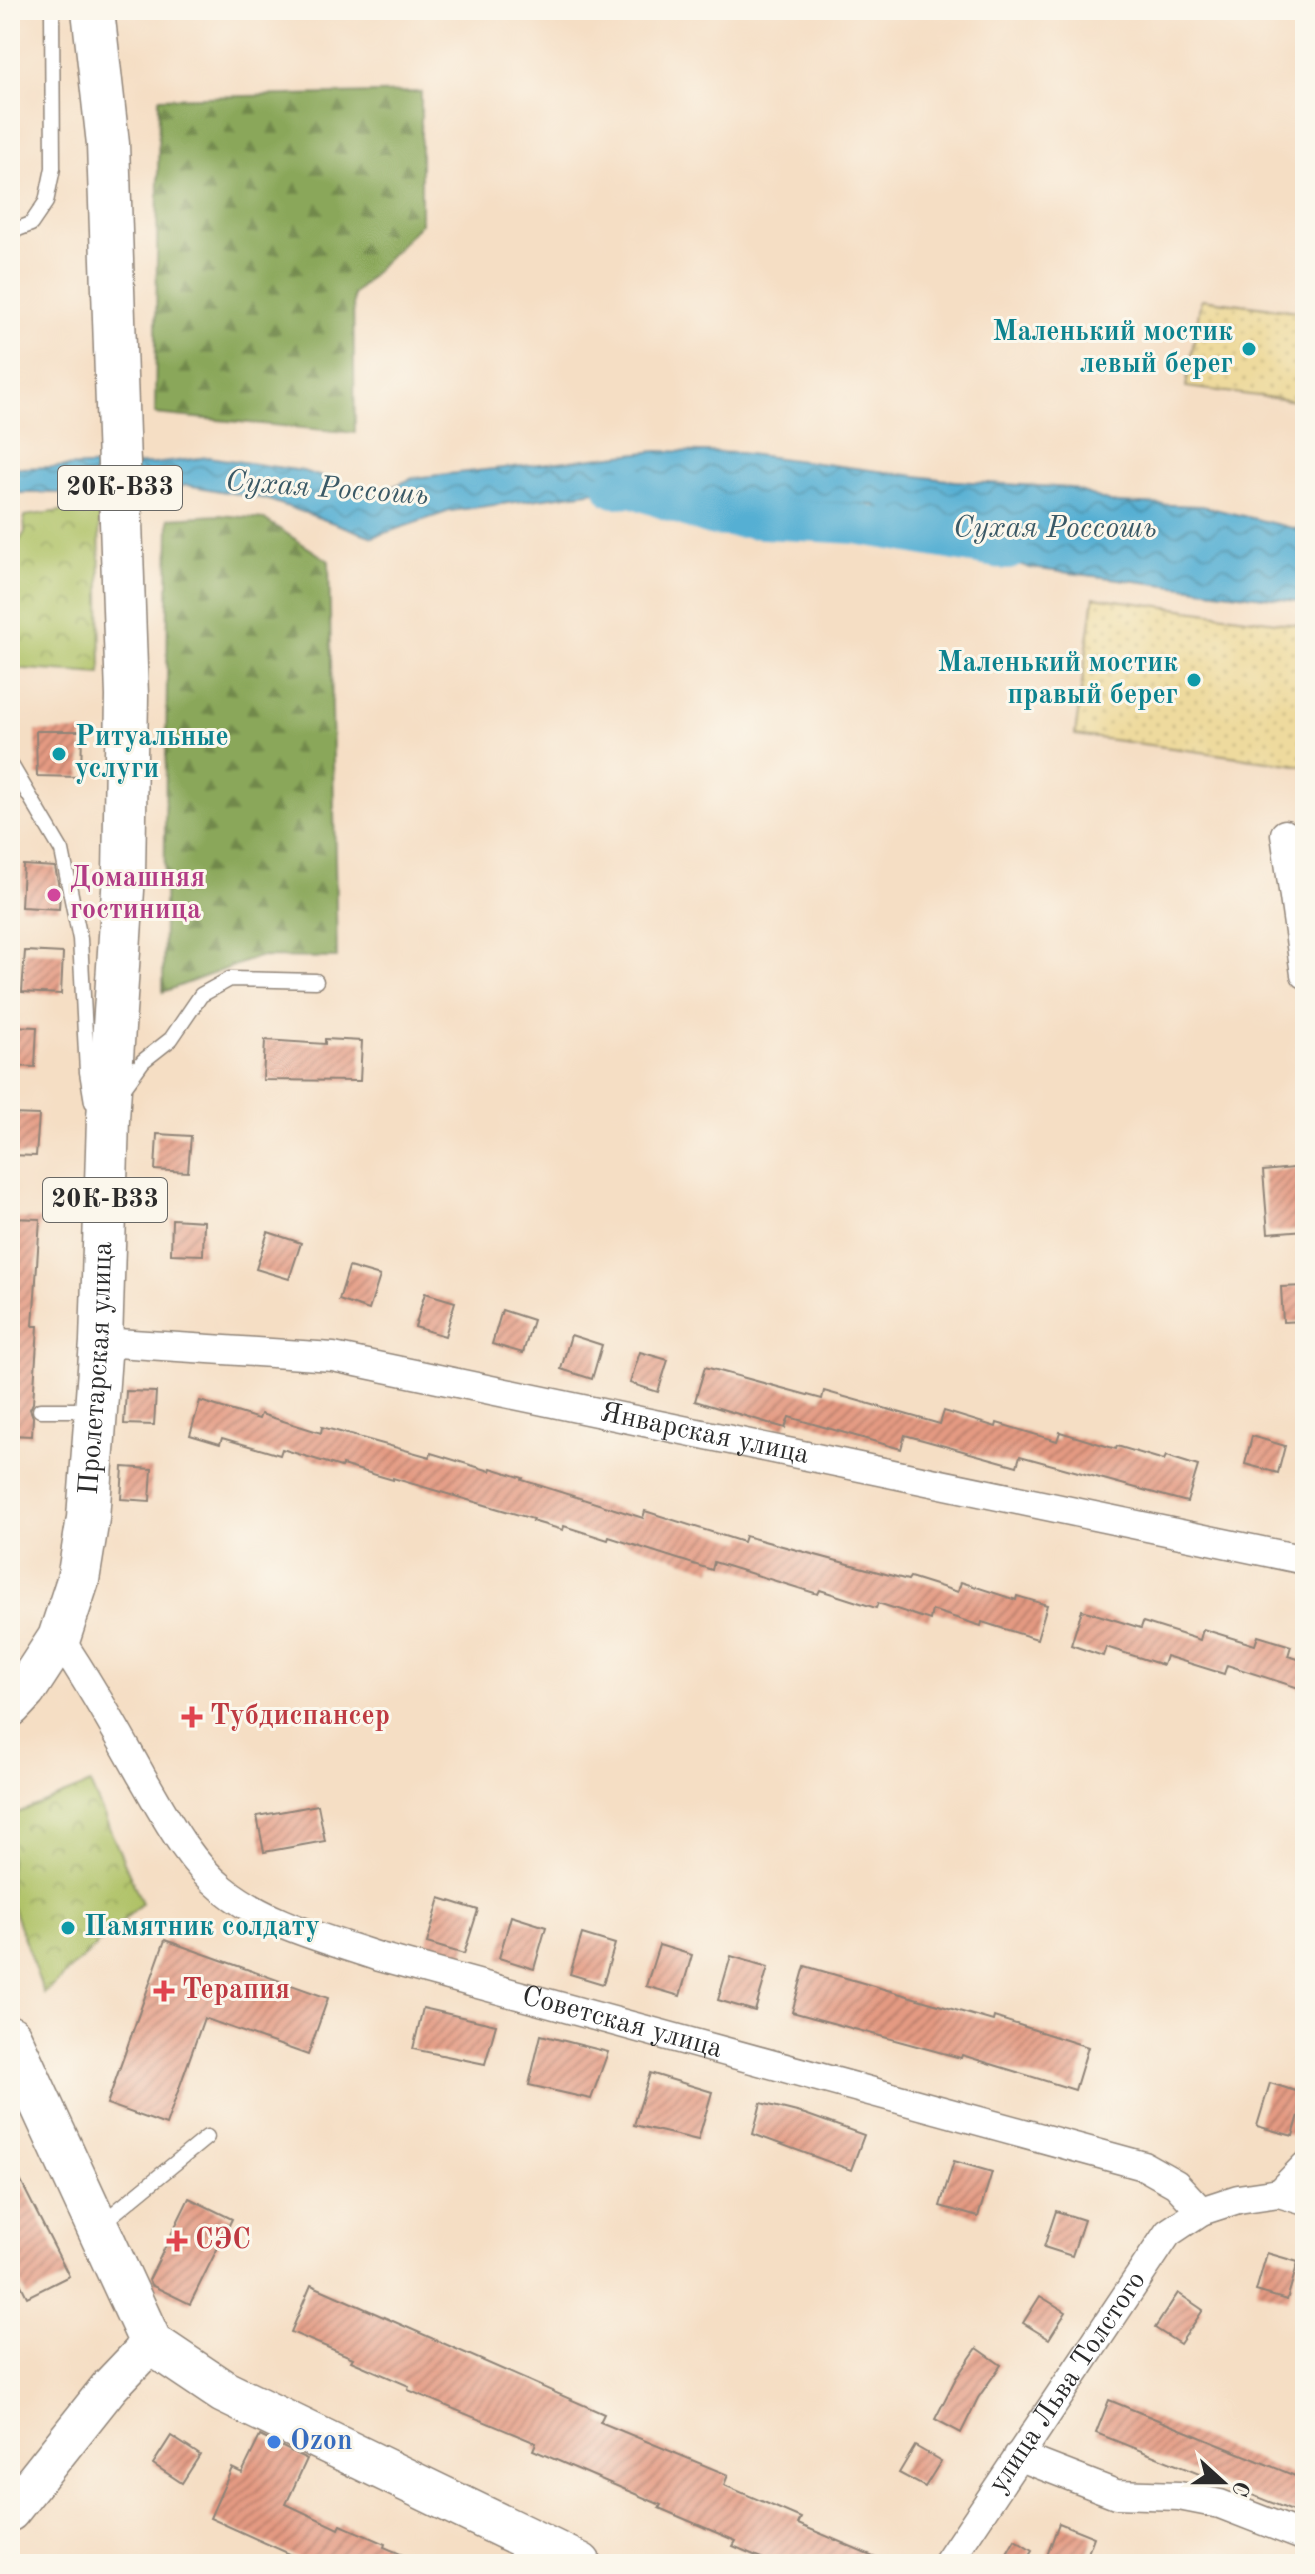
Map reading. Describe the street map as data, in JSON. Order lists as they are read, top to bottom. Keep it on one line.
{"streets":{"main road":["20К-В33","Пролетарская улица"],"street":["Январская улица","Советская улица","улица Льва Толстого"]},"crossings":[["Пролетарская улица","Январская улица"],["Пролетарская улица","Советская улица"],["Советская улица","улица Льва Толстого"]],"water":["Сухая Россошь"],"places":{"other":["Маленький мостик левый берег","Маленький мостик правый берег","Ритуальные услуги","Домашняя гостиница","Памятник солдату","Ozon"],"health":["Тубдиспансер","Терапия","СЭС"]},"north":"right"}
